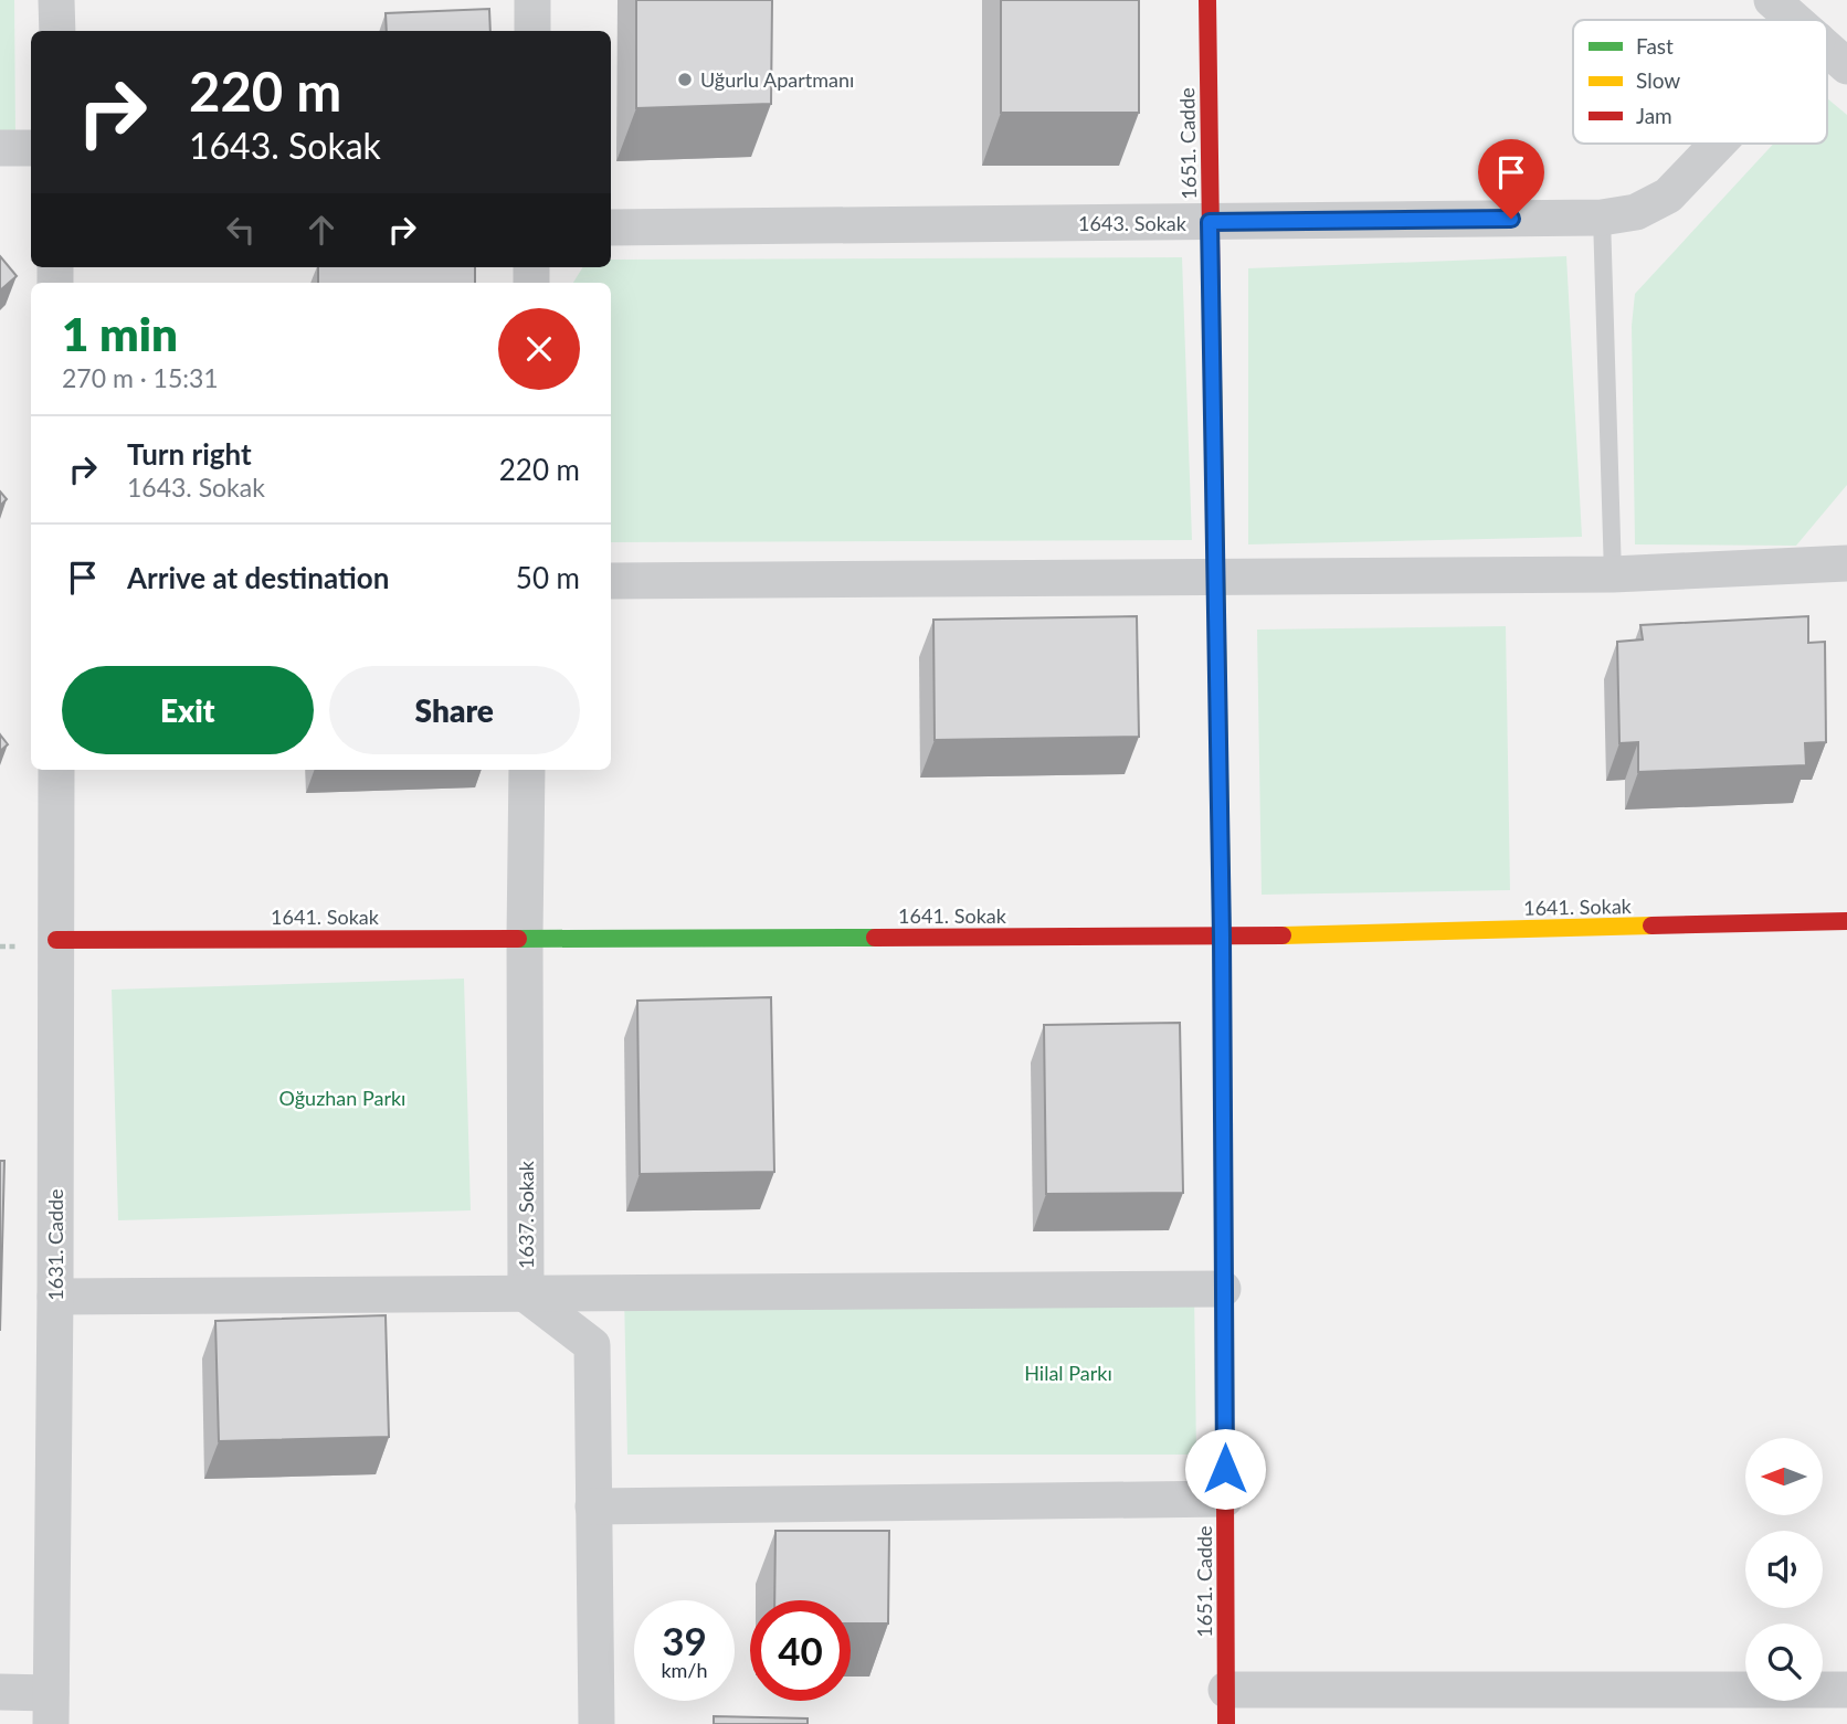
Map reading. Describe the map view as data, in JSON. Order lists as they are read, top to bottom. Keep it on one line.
{"streets":{"street":["1651. Cadde","1643. Sokak","1641. Sokak","1637. Sokak","1631. Cadde"]},"crossings":[["1651. Cadde","1643. Sokak"],["1651. Cadde","1641. Sokak"],["1641. Sokak","1637. Sokak"],["1641. Sokak","1631. Cadde"]],"parks":["Oğuzhan Parkı","Hilal Parkı"],"places":["Uğurlu Apartmanı"],"legend":["Fast","Slow","Jam"],"north":"left","page":{"turn":["220 m","1643. Sokak"],"heading":["1 min","270 m · 15:31"],"list":[{"name":"Turn right","note":"1643. Sokak","value":"220 m"},{"name":"Arrive at destination","value":"50 m"}],"buttons":["Exit","Share"],"speed":"39 km/h","limit":"40"}}
